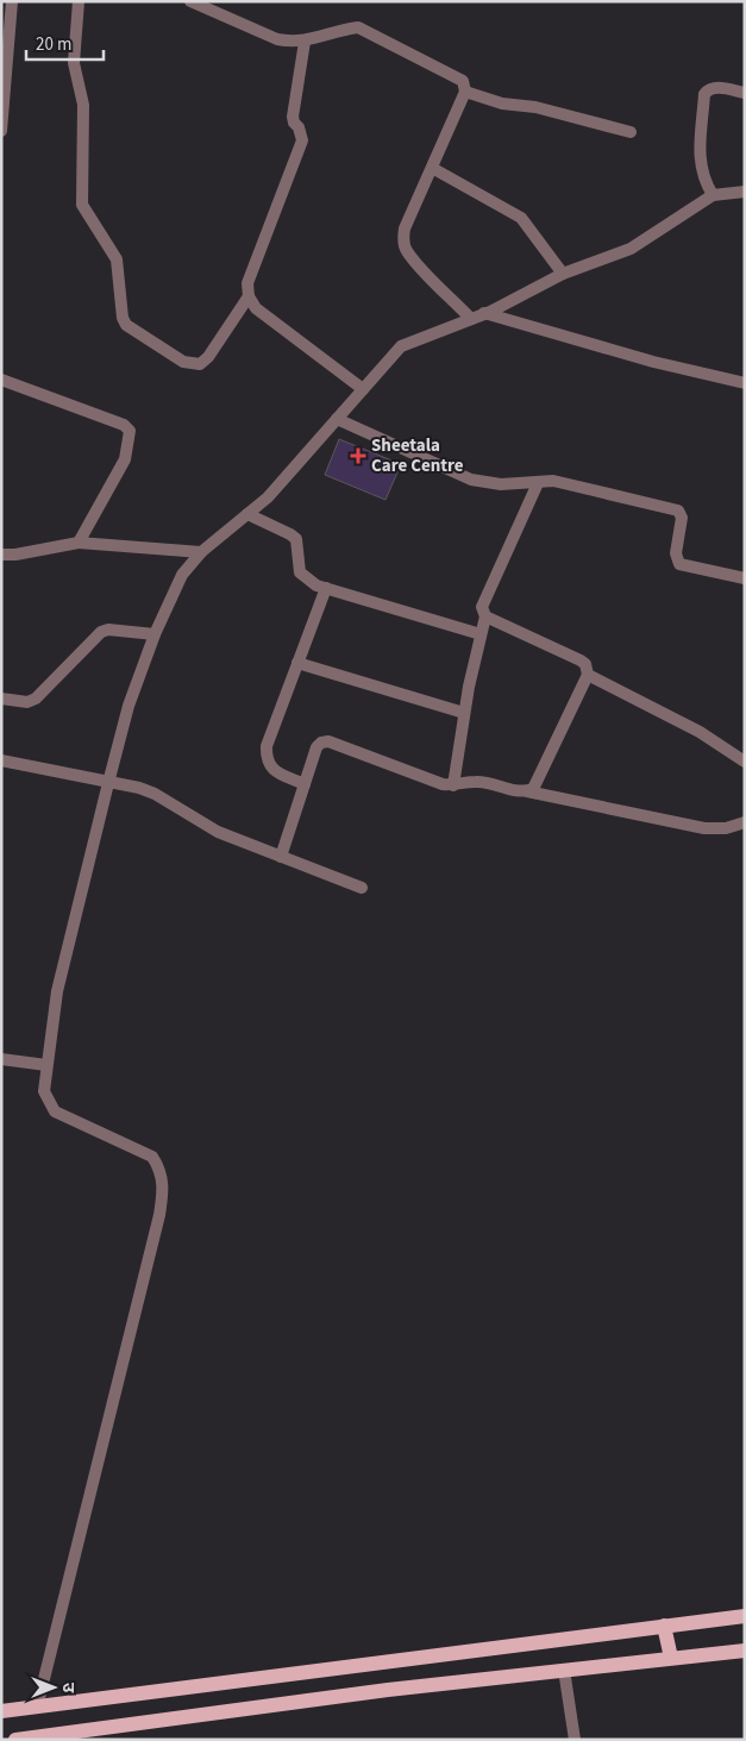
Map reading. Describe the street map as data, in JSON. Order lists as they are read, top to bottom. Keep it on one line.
{"places":{"health":["Sheetala Care Centre"]},"scale_bar":"20 m","north":"right"}
